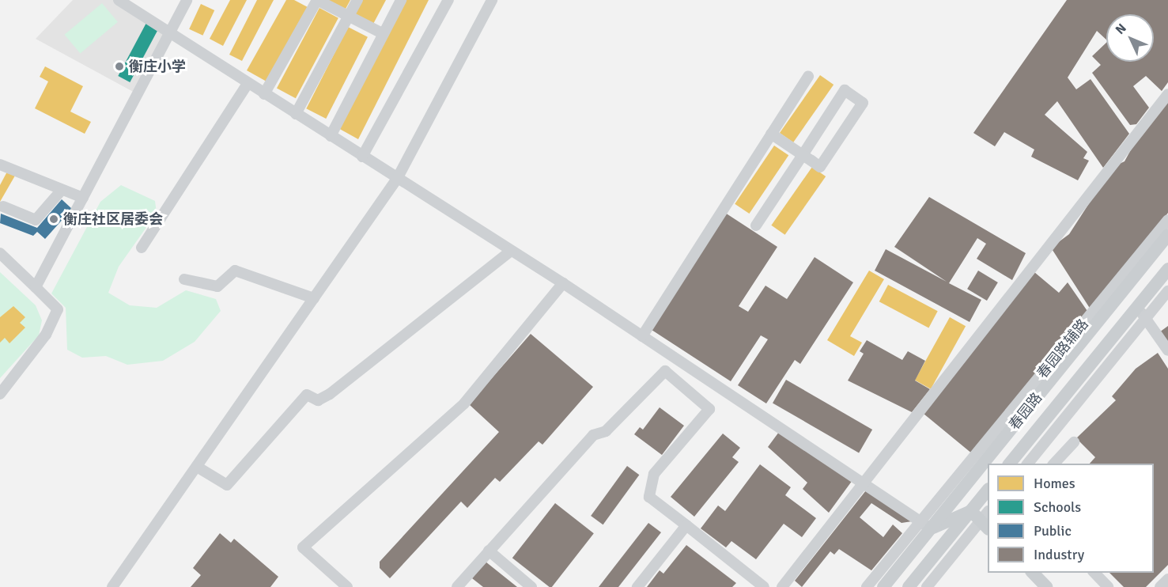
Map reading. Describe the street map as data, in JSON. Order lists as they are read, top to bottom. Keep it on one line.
{"streets":{"main road":["春园路"],"street":["春园路辅路"]},"crossings":[["春园路辅路","春园路"]],"places":["衡庄小学","衡庄社区居委会"],"legend":["Homes","Schools","Public","Industry"],"north":"top left"}
